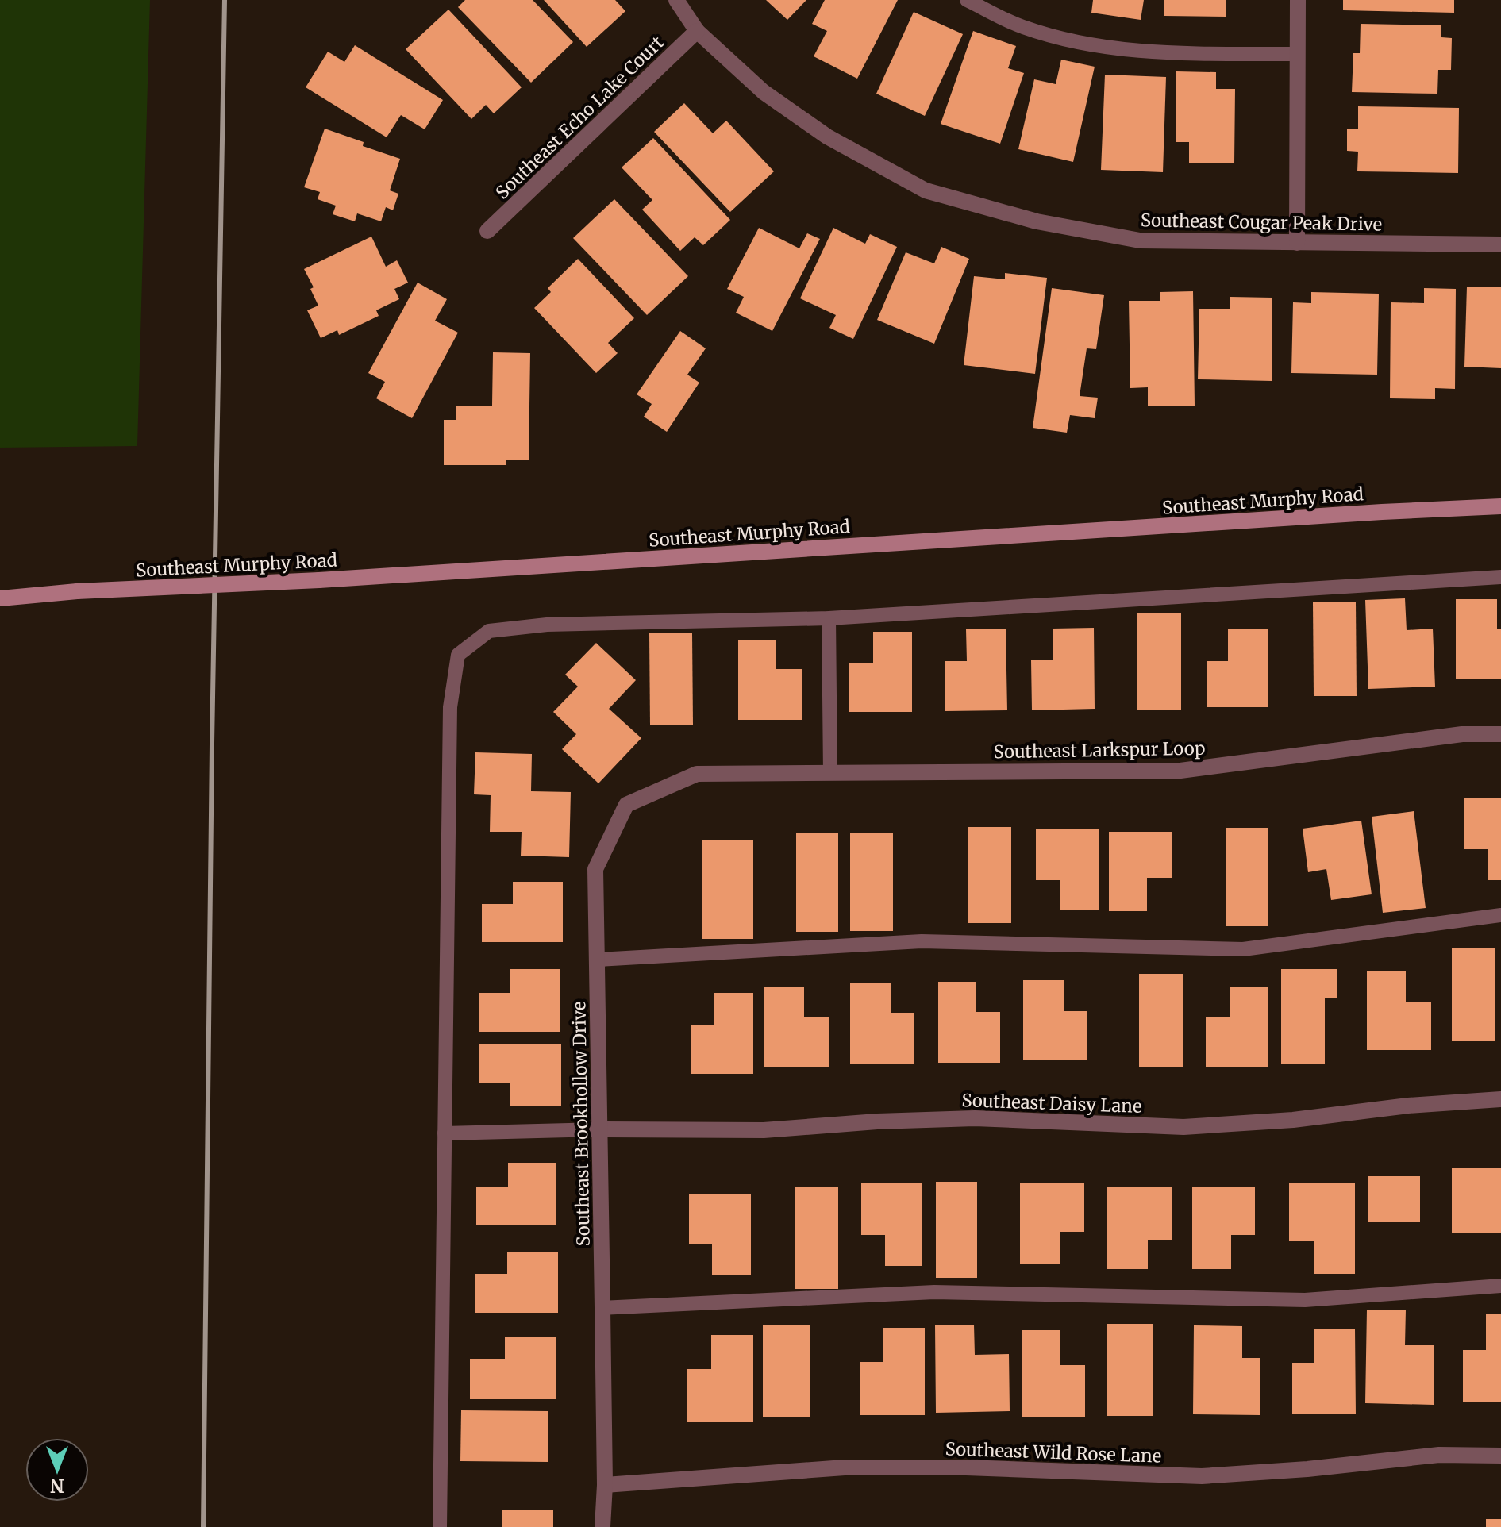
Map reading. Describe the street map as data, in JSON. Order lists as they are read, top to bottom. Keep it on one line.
{"streets":{"main road":["Southeast Murphy Road"],"street":["Southeast Echo Lake Court","Southeast Cougar Peak Drive","Southeast Larkspur Loop","Southeast Daisy Lane","Southeast Brookhollow Drive","Southeast Wild Rose Lane"]},"crossings":[["Southeast Echo Lake Court","Southeast Cougar Peak Drive"],["Southeast Larkspur Loop","Southeast Brookhollow Drive"],["Southeast Daisy Lane","Southeast Brookhollow Drive"],["Southeast Brookhollow Drive","Southeast Wild Rose Lane"]],"north":"bottom"}
